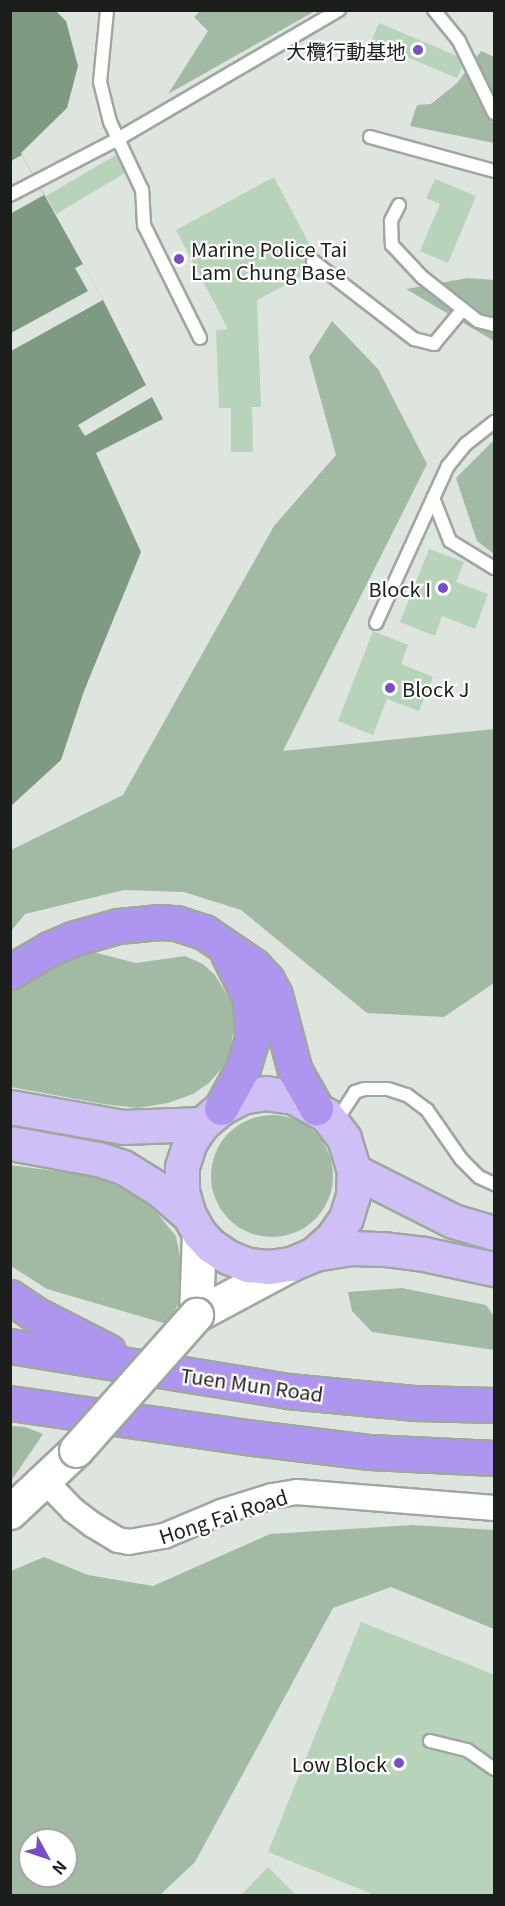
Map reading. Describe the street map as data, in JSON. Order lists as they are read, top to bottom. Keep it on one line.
{"streets":{"highway":["Tuen Mun Road"],"street":["Hong Fai Road"]},"places":["大欖行動基地","Marine Police Tai Lam Chung Base","Block I","Block J","Low Block"],"north":"bottom right"}
